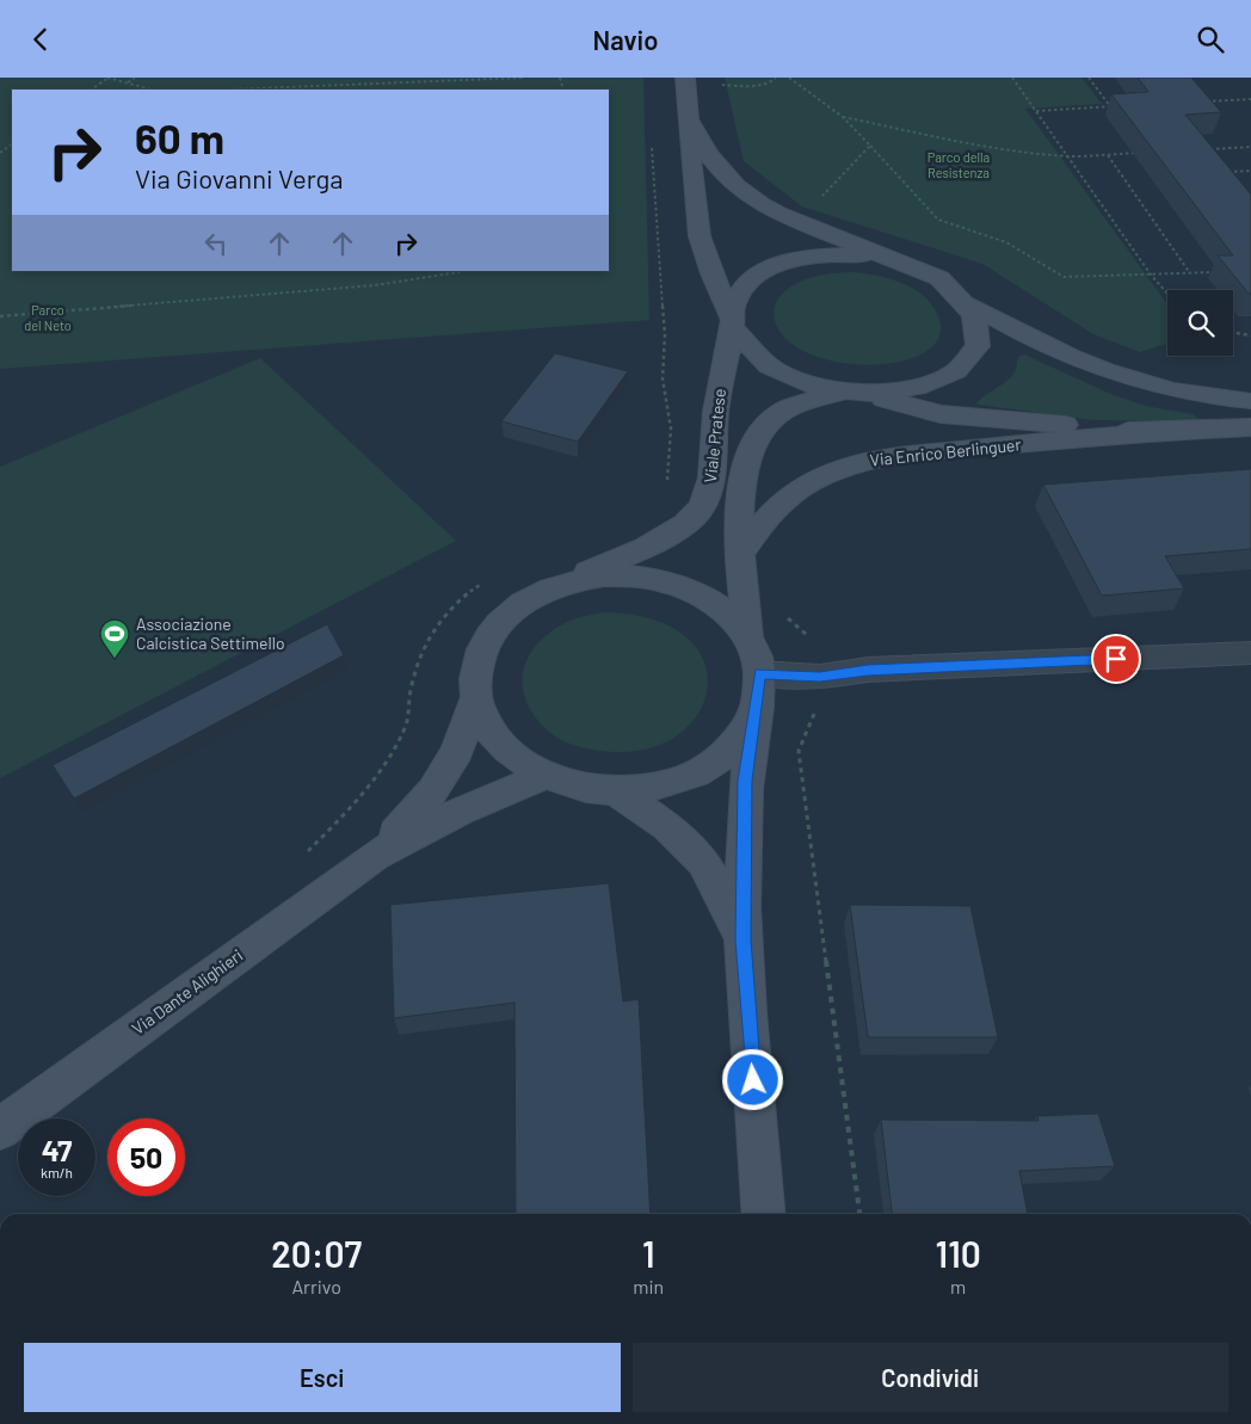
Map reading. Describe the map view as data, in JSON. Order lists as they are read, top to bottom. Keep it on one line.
{"streets":{"main road":["Viale Pratese","Via Enrico Berlinguer","Via Dante Alighieri"]},"crossings":[["Viale Pratese","Via Enrico Berlinguer"]],"parks":["Parco della Resistenza","Parco del Neto"],"places":{"sports":["Associazione Calcistica Settimello"]},"page":{"header":"Navio","turn":["60 m","Via Giovanni Verga"],"speed":"47 km/h","limit":"50","eta":["20:07","Arrivo","1","min","110","m"],"buttons":["Esci","Condividi"]}}
